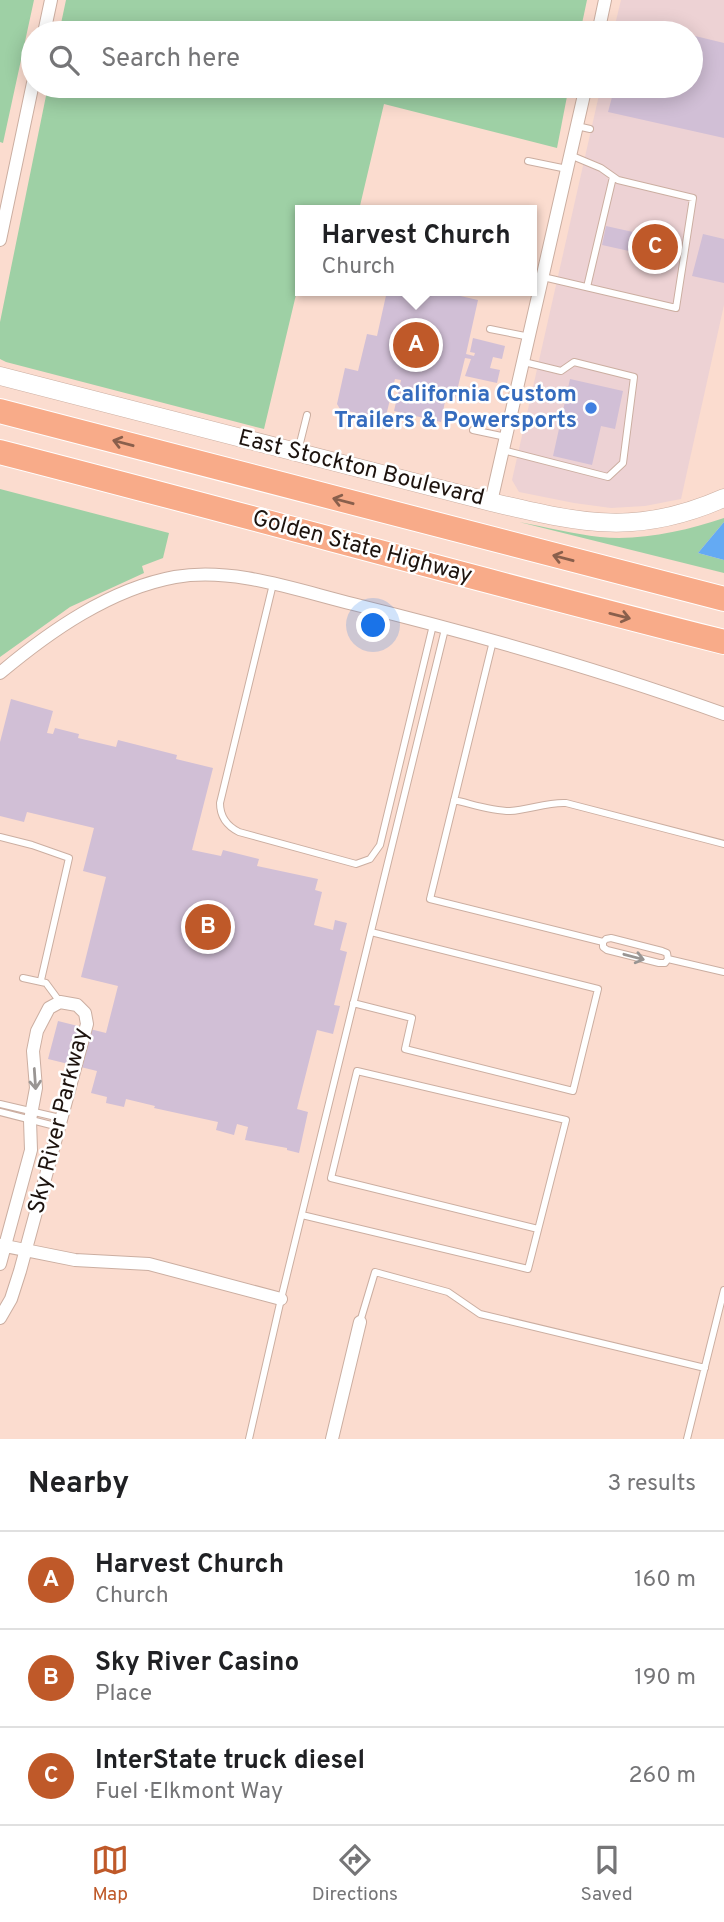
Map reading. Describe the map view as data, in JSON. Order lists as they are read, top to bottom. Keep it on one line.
{"streets":{"highway":["Golden State Highway"],"main road":["East Stockton Boulevard"],"street":["Sky River Parkway"]},"places":["California Custom Trailers & Powersports"],"page":{"search":"Search here","popup":["Harvest Church","Church"],"pins":["C","A","B"],"heading":["Nearby","3 results"],"list":[{"mark":"A","name":"Harvest Church","note":"Church","value":"160 m"},{"mark":"B","name":"Sky River Casino","note":"Place","value":"190 m"},{"mark":"C","name":"InterState truck diesel","note":"Fuel · Elkmont Way","value":"260 m"}],"nav":["Map","Directions","Saved"]}}
